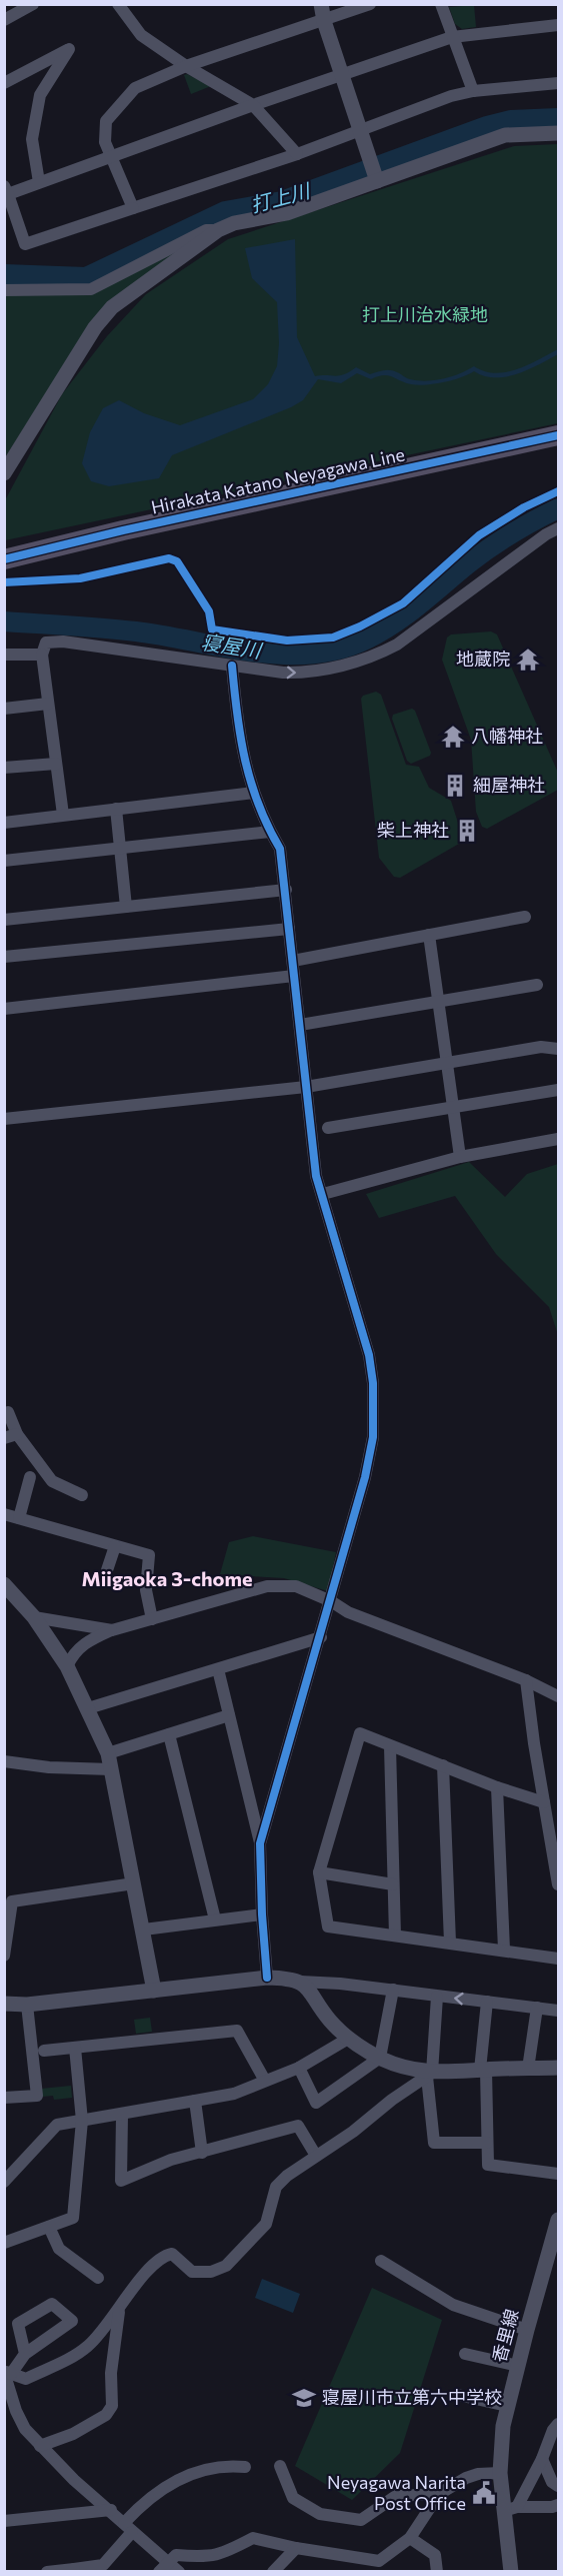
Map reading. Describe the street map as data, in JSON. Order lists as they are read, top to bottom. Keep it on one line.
{"streets":{"main road":["Hirakata Katano Neyagawa Line"],"street":["香里線"]},"districts":["Miigaoka 3-chome"],"water":["打上川","寝屋川"],"parks":["打上川治水緑地"],"places":{"temple":["地蔵院","八幡神社"],"building":["細屋神社","柴上神社"],"school or university":["寝屋川市立第六中学校"],"public building":["Neyagawa Narita Post Office"]}}
